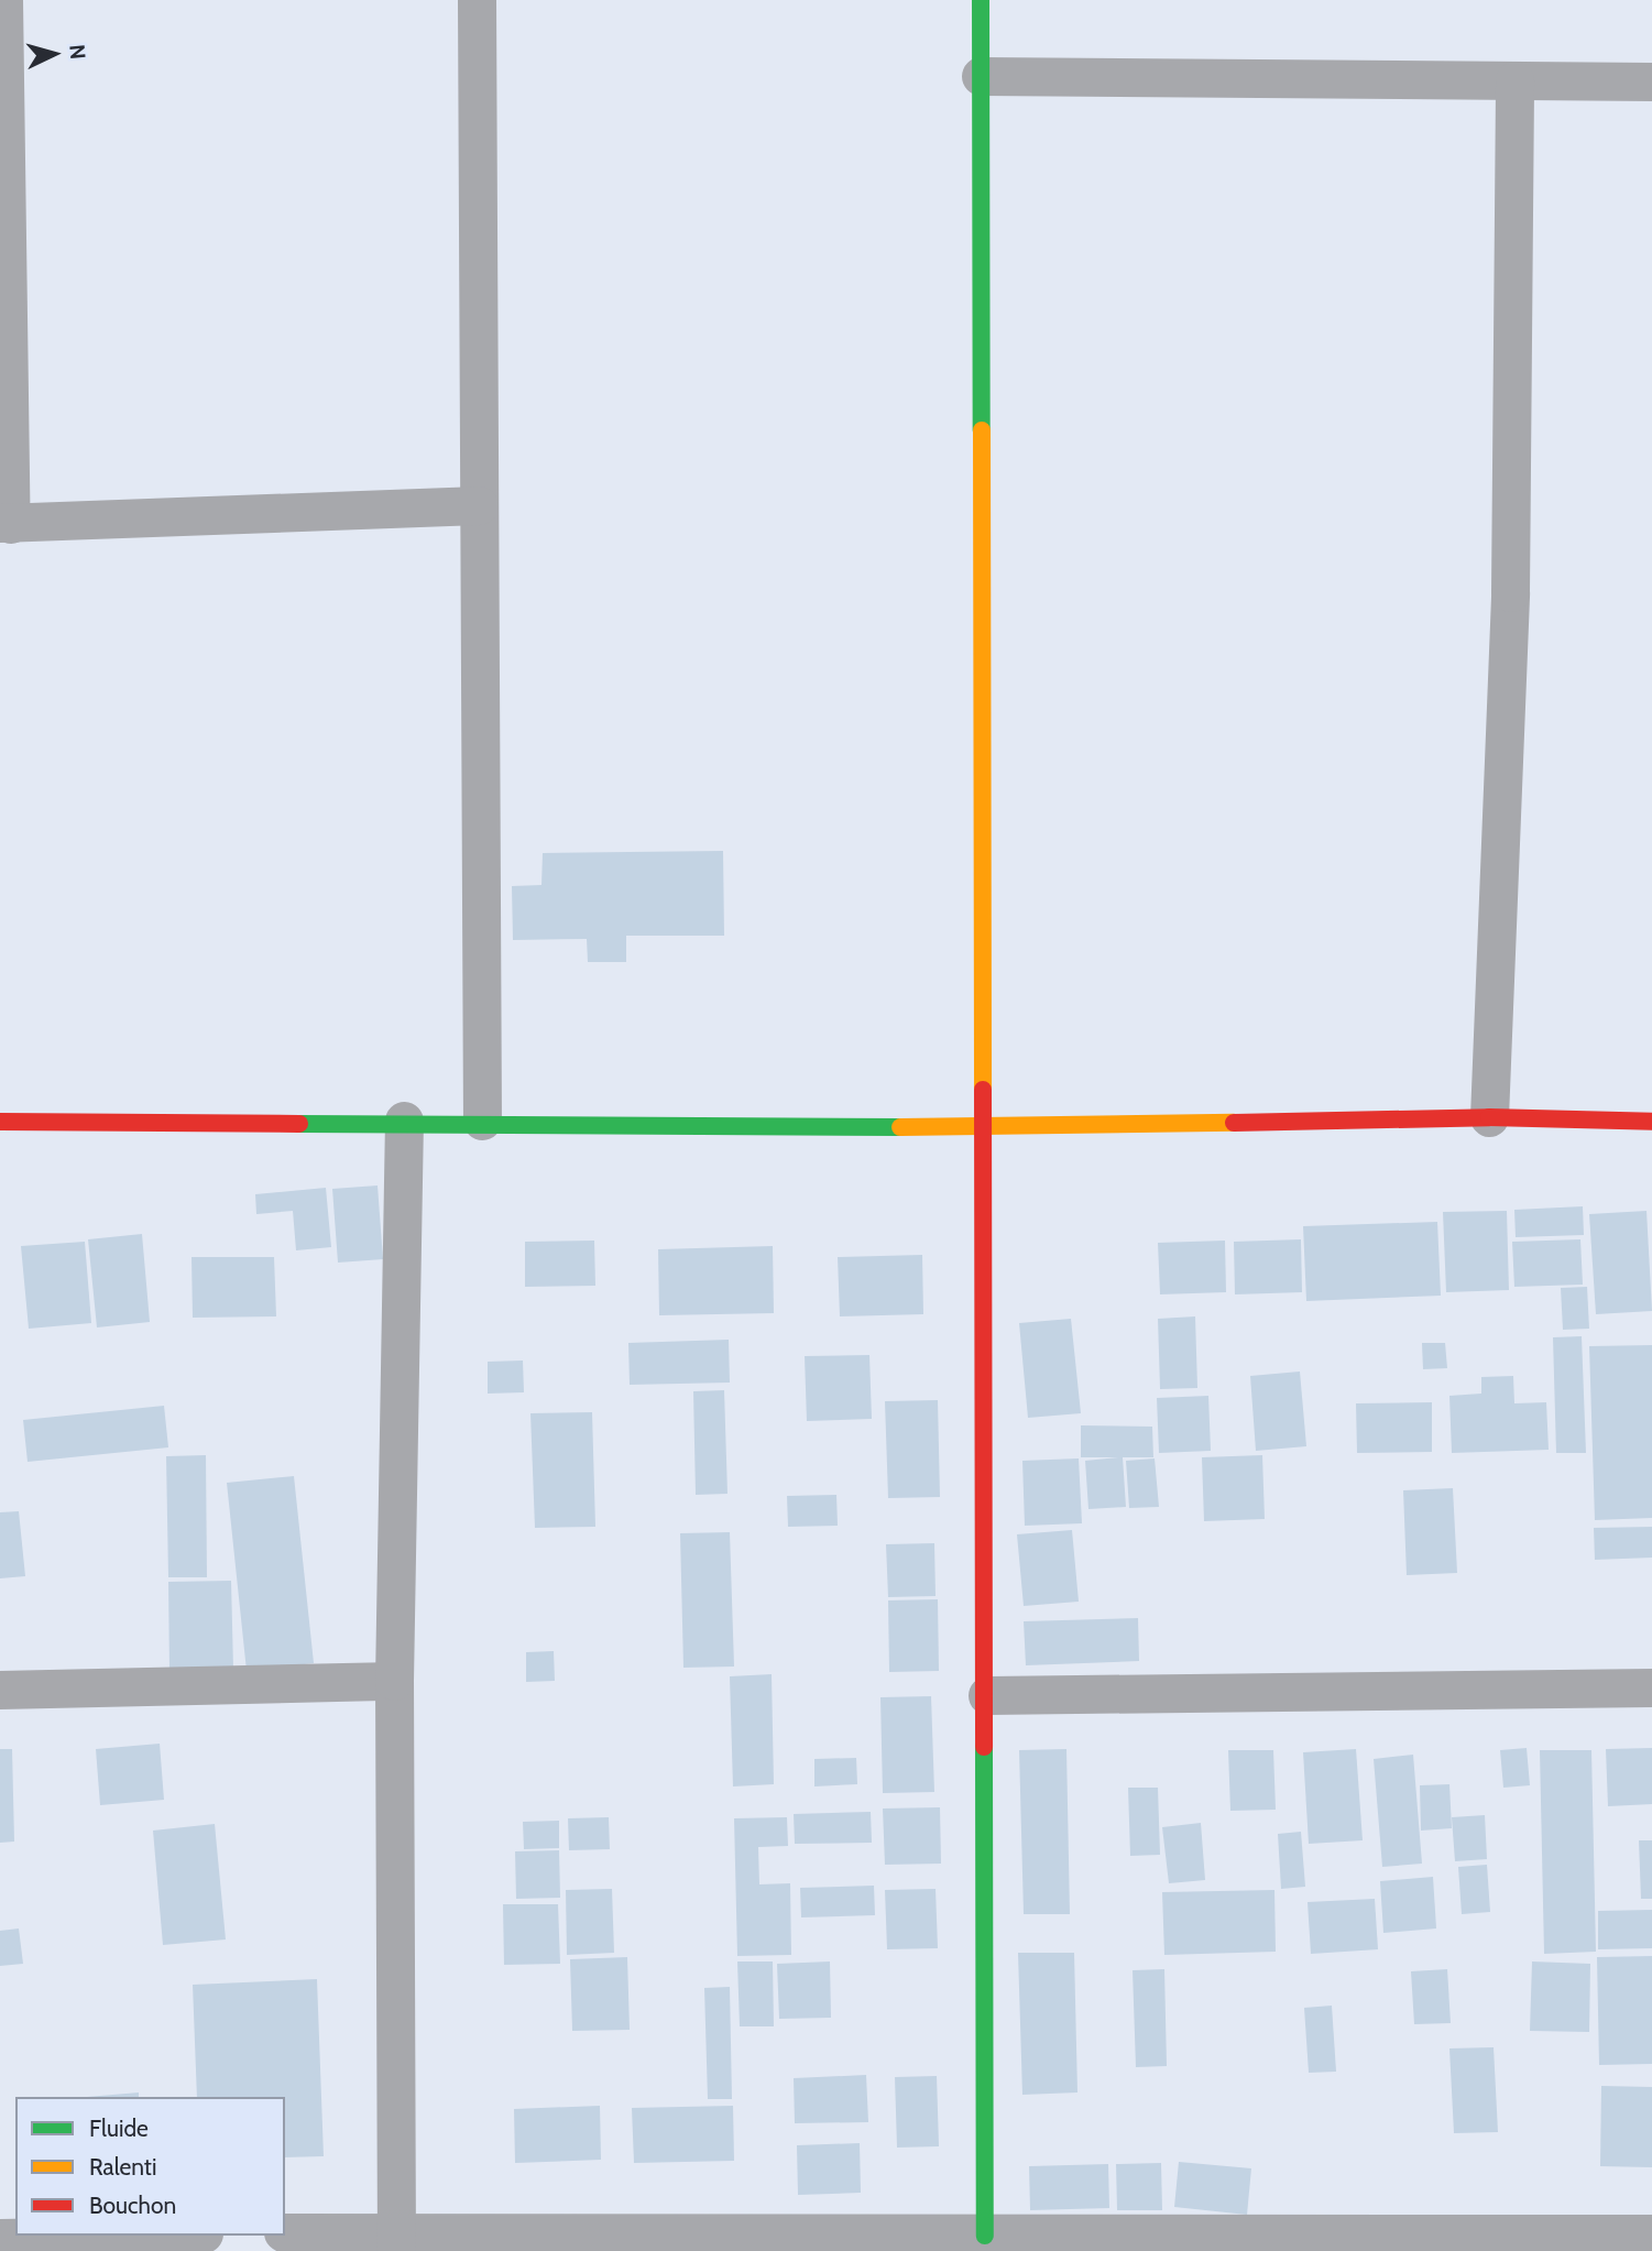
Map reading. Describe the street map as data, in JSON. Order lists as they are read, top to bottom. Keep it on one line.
{"legend":["Fluide","Ralenti","Bouchon"],"north":"right"}
